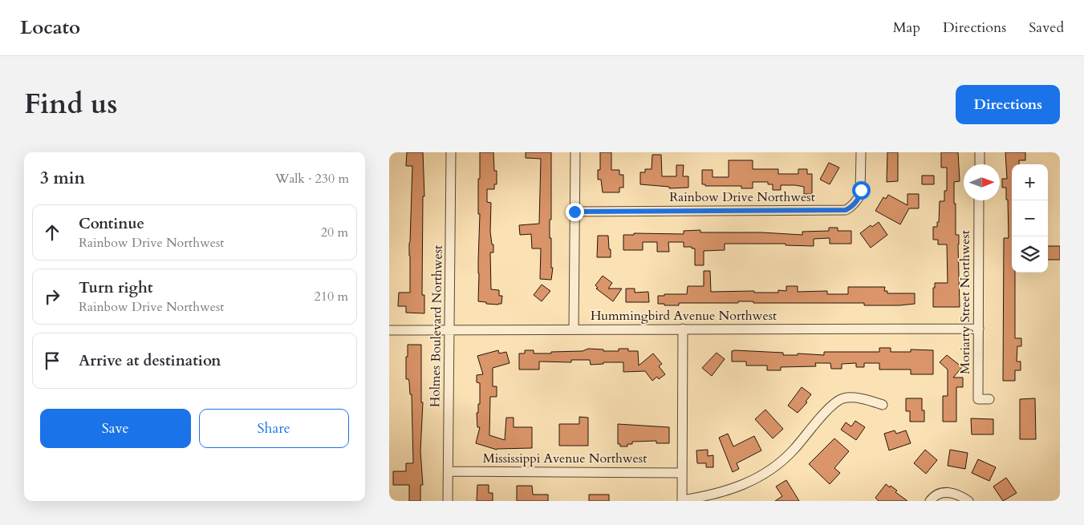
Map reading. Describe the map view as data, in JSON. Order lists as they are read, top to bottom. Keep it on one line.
{"streets":{"street":["Rainbow Drive Northwest","Moriarty Street Northwest","Hummingbird Avenue Northwest","Holmes Boulevard Northwest","Mississippi Avenue Northwest"]},"crossings":[["Moriarty Street Northwest","Hummingbird Avenue Northwest"],["Hummingbird Avenue Northwest","Holmes Boulevard Northwest"],["Holmes Boulevard Northwest","Mississippi Avenue Northwest"]],"north":"right","page":{"header":"Locato","nav":["Map","Directions","Saved"],"title":"Find us","buttons":["Directions",["Save","Share"]],"heading":["3 min","Walk · 230 m"],"map_buttons":["+","−"],"list":[["Continue","Rainbow Drive Northwest","20 m"],["Turn right","Rainbow Drive Northwest","210 m"],"Arrive at destination"]}}
